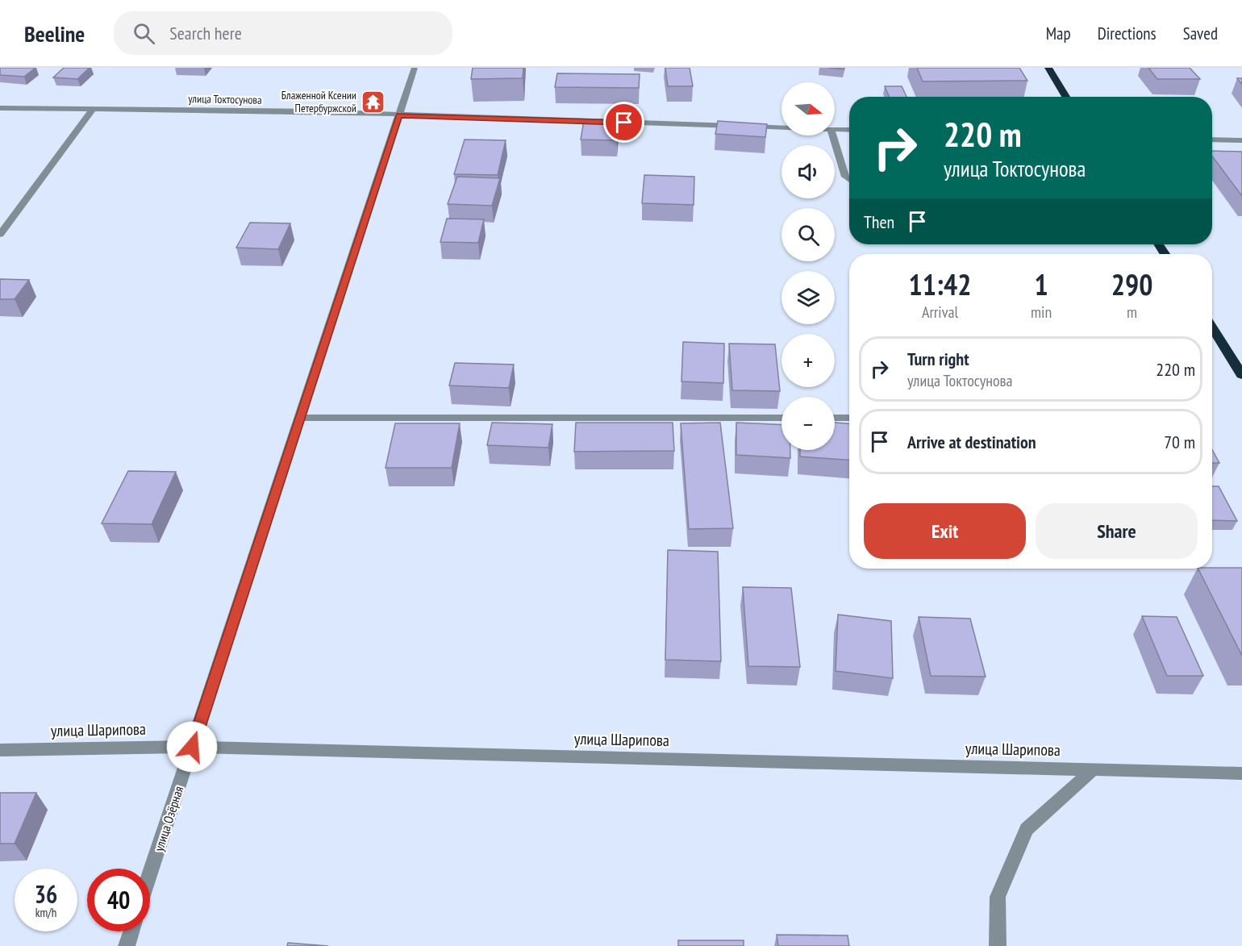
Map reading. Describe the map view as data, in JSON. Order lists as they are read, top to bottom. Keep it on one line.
{"streets":{"street":["улица Токтосунова","улица Шарипова","улица Озёрная"]},"crossings":[["улица Токтосунова","улица Озёрная"],["улица Шарипова","улица Озёрная"]],"places":{"temple":["Блаженной Ксении Петербуржской"]},"north":"right","page":{"header":"Beeline","search":"Search here","nav":["Map","Directions","Saved"],"map_buttons":["+","−"],"turn":["220 m","улица Токтосунова"],"then":"Then","eta":["11:42","Arrival","1","min","290","m"],"list":[{"name":"Turn right","note":"улица Токтосунова","value":"220 m"},{"name":"Arrive at destination","value":"70 m"}],"buttons":["Exit","Share"],"speed":"36 km/h","limit":"40"}}
